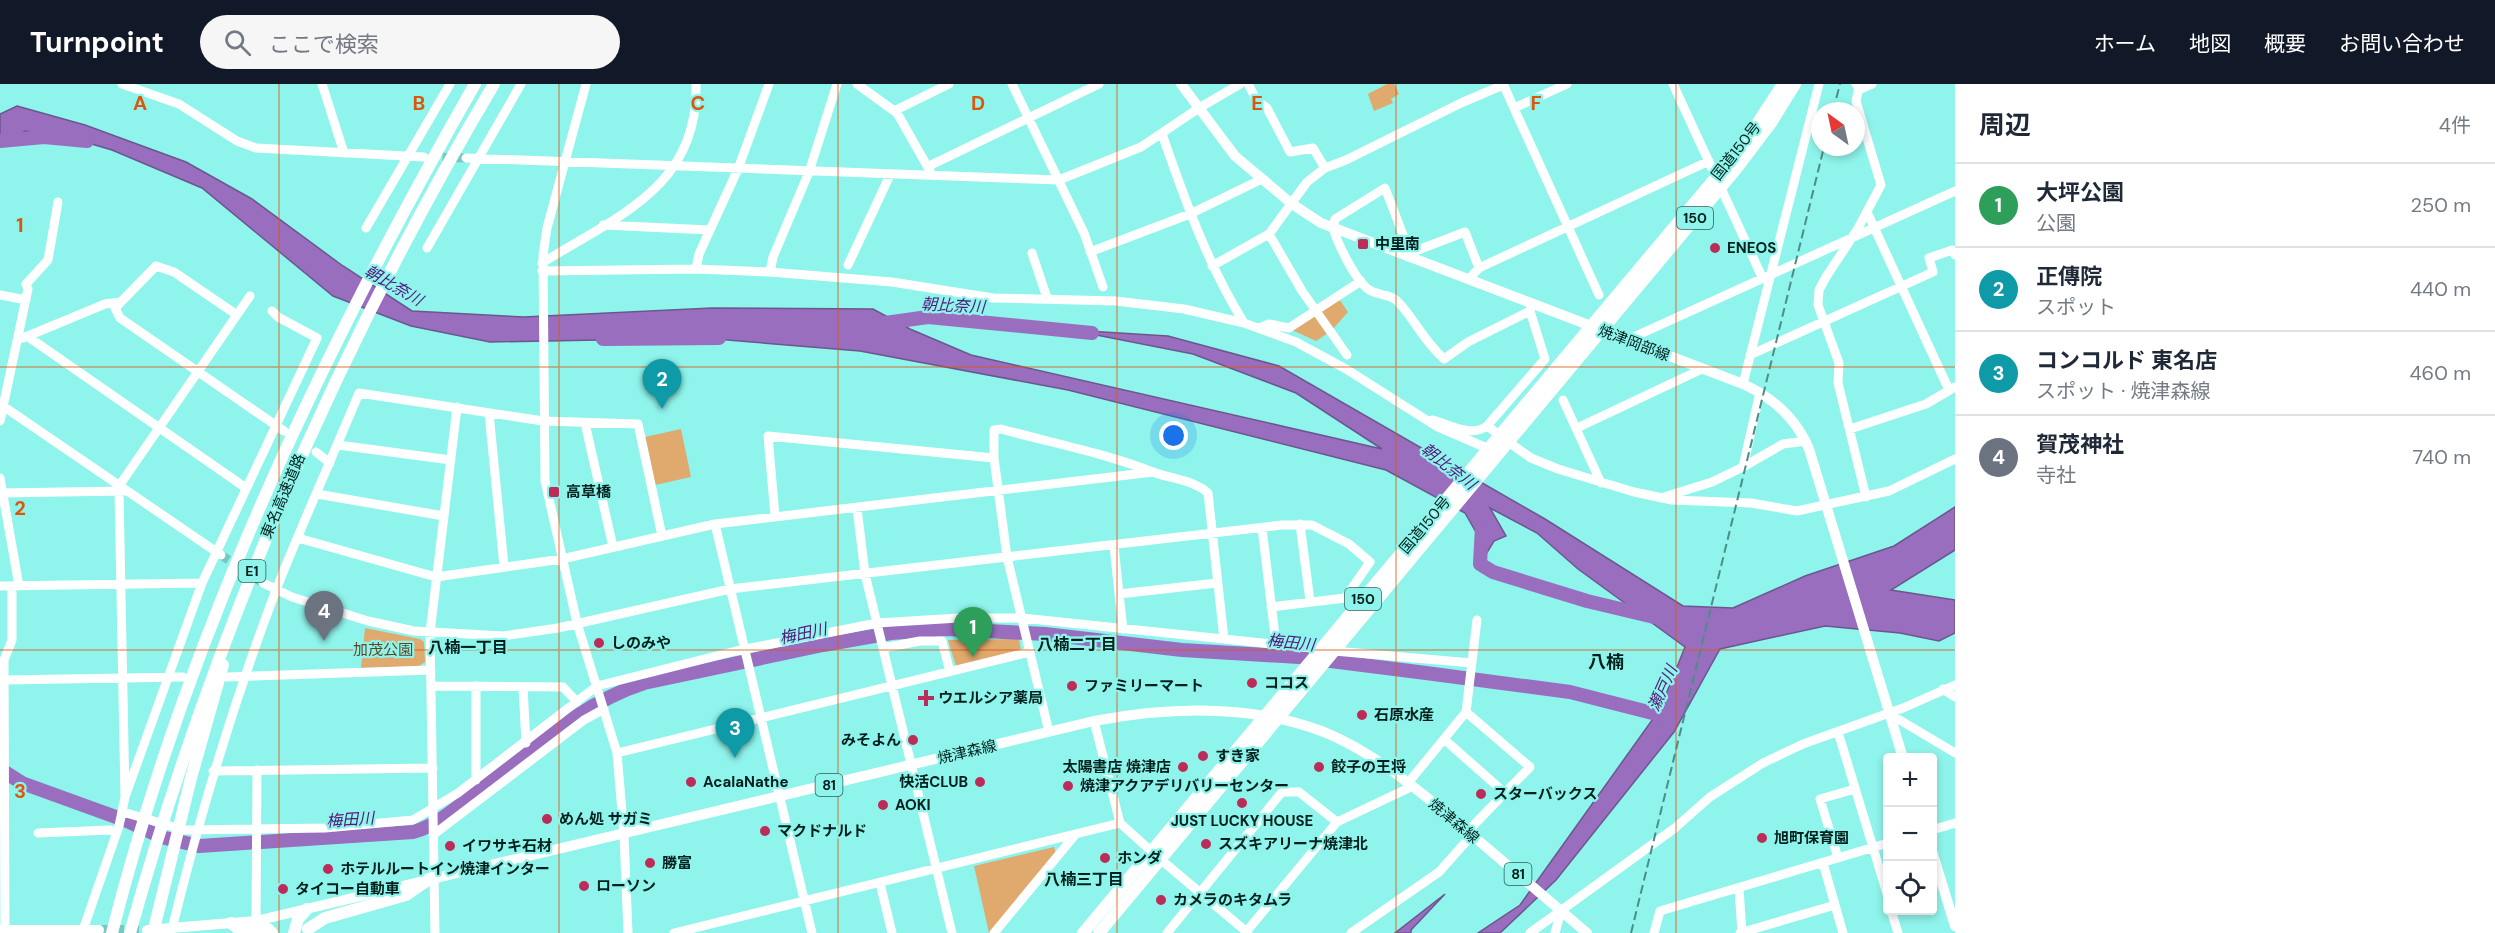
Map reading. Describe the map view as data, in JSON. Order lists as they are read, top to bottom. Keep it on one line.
{"streets":{"highway":["国道150号","150","東名高速道路","E1"],"main road":["焼津岡部線","焼津森線","81"]},"crossings":[["国道150号","焼津岡部線"],["国道150号","焼津森線"]],"districts":["八楠二丁目","八楠一丁目","八楠","八楠三丁目"],"water":["朝比奈川","梅田川","瀬戸川"],"parks":["加茂公園"],"places":{"transit":["中里南","高草橋"],"other":["ENEOS","しのみや","ココス","ファミリーマート","石原水産","みそよん","すき家","太陽書店 焼津店","餃子の王将","AcalaNathe","快活CLUB","焼津アクアデリバリーセンター","スターバックス","JUST LUCKY HOUSE","AOKI","めん処 サガミ","マクドナルド","旭町保育園","スズキアリーナ焼津北","イワサキ石材","ホンダ","勝富","ホテルルートイン焼津インター","ローソン","タイコー自動車","カメラのキタムラ"],"health":["ウエルシア薬局"]},"north":"top left","page":{"header":"Turnpoint","search":"ここで検索","nav":["ホーム","地図","概要","お問い合わせ"],"heading":["周辺","4件"],"list":[{"mark":"1","name":"大坪公園","note":"公園","value":"250 m"},{"mark":"2","name":"正傳院","note":"スポット","value":"440 m"},{"mark":"3","name":"コンコルド 東名店","note":"スポット · 焼津森線","value":"460 m"},{"mark":"4","name":"賀茂神社","note":"寺社","value":"740 m"}],"pins":["2","4","1","3"],"map_buttons":["+","−"]},"grid":{"columns":["A","B","C","D","E","F"],"rows":["1","2","3"]}}
